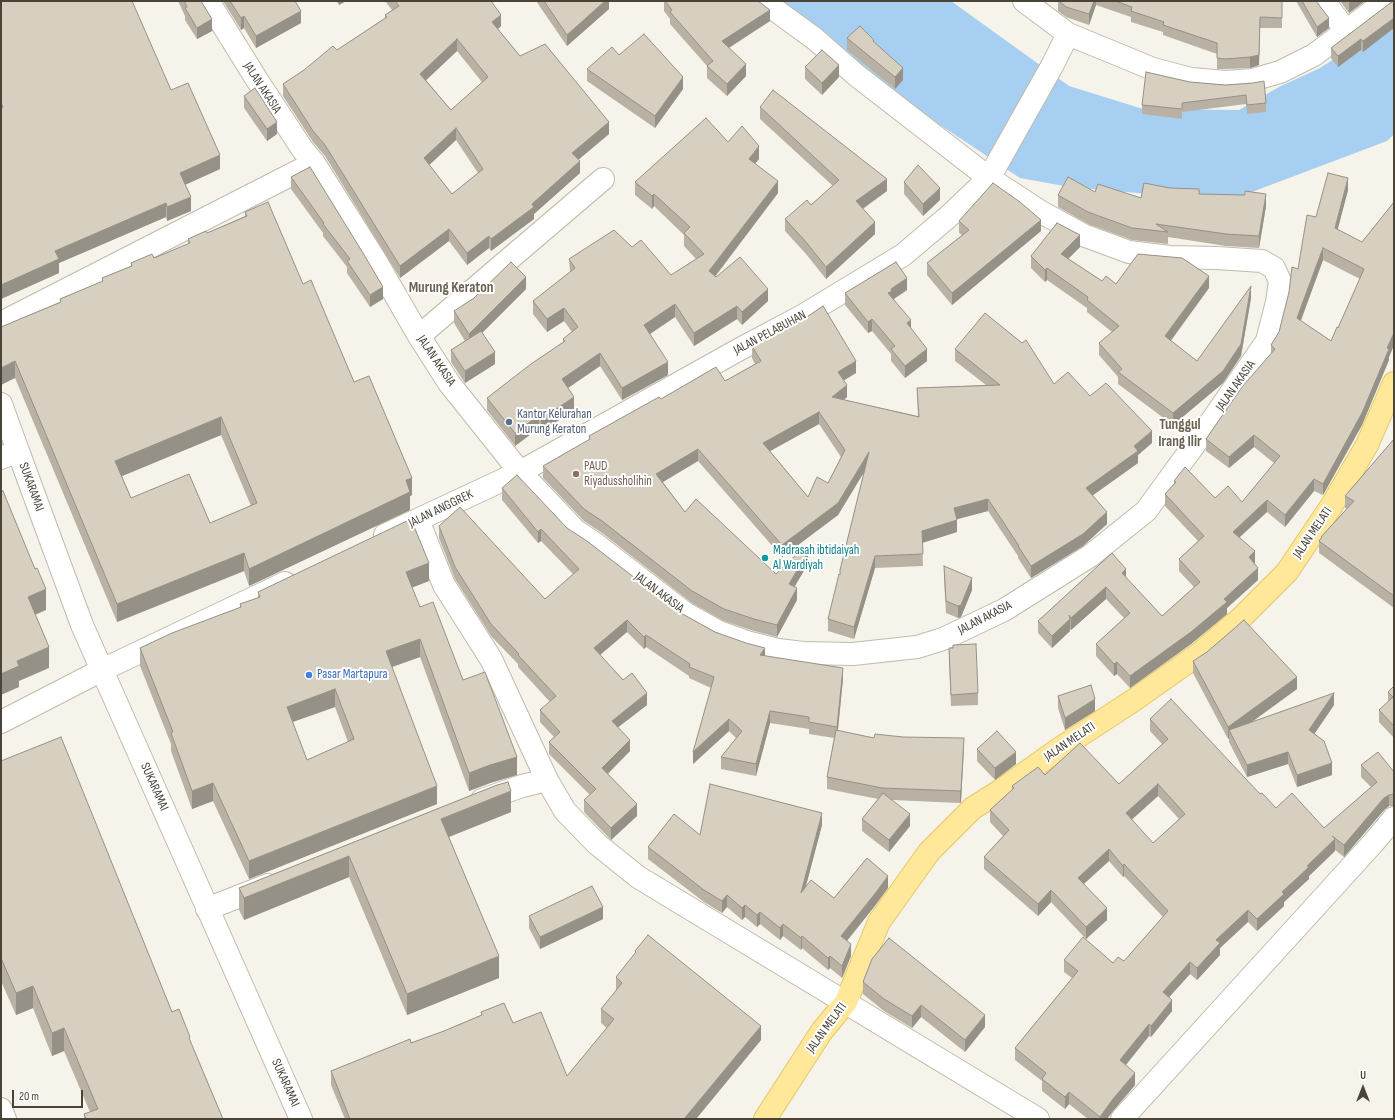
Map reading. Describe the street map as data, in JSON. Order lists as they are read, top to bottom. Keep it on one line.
{"streets":{"main road":["JALAN MELATI"],"street":["JALAN AKASIA","JALAN PELABUHAN","SUKARAMAI","JALAN ANGGREK"]},"crossings":[["JALAN AKASIA","JALAN PELABUHAN"],["JALAN AKASIA","JALAN ANGGREK"],["JALAN PELABUHAN","JALAN ANGGREK"]],"districts":["Murung Keraton","Tunggul Irang Ilir"],"places":["Kantor Kelurahan Murung Keraton","PAUD Riyadussholihin","Madrasah ibtidaiyah Al Wardiyah","Pasar Martapura"],"scale_bar":"20 m","north":"top"}
